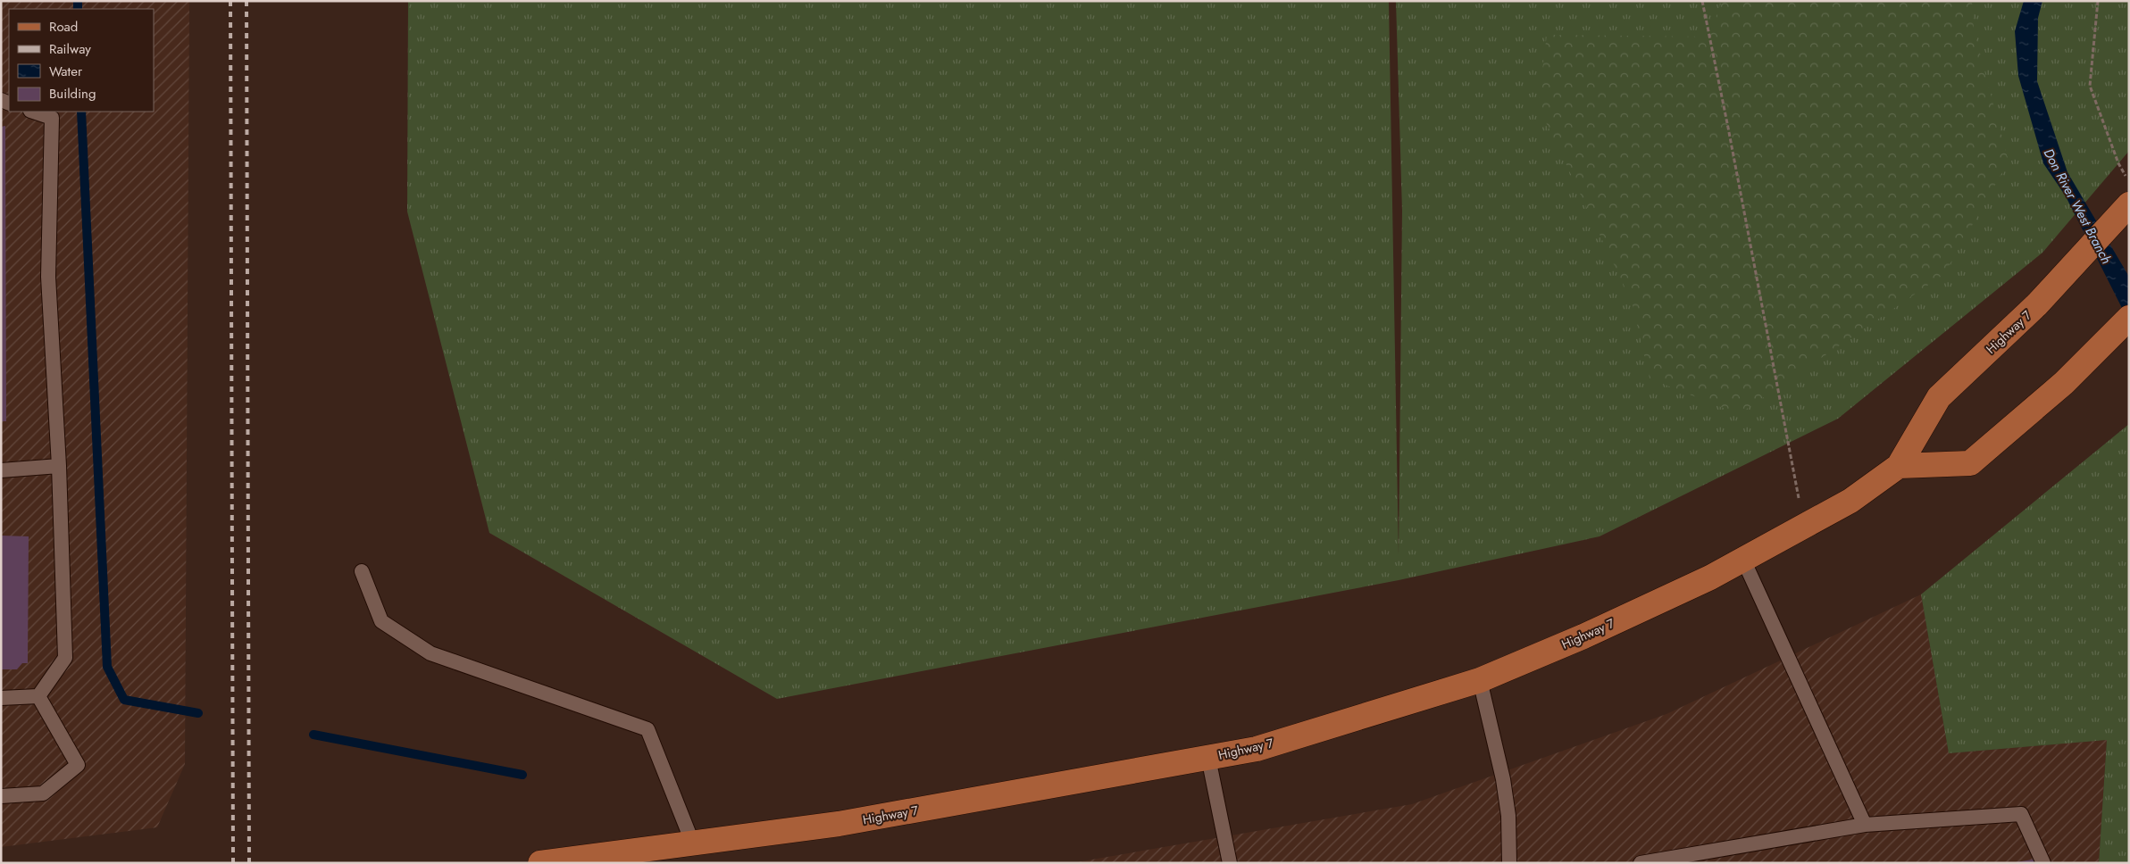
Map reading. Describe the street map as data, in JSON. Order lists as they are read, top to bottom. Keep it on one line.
{"streets":{"main road":["Highway 7"]},"water":["Don River West Branch"],"legend":["Road","Railway","Water","Building"]}
